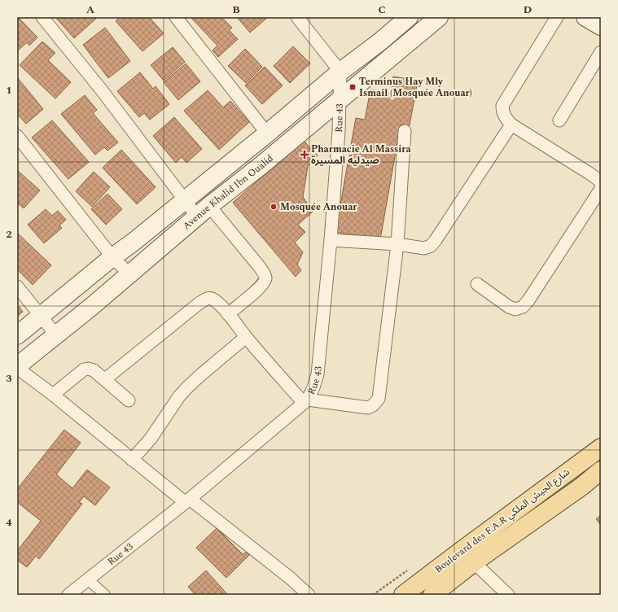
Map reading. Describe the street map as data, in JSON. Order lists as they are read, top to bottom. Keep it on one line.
{"streets":{"main road":["Avenue Khalid Ibn Oualid","Boulevard des F.A.R شارع الجيش الملكي"],"street":["Rue 43"]},"crossings":[["Rue 43","Avenue Khalid Ibn Oualid"]],"places":{"transit":["Terminus Hay Mly Ismail (Mosquée Anouar)"],"health":["Pharmacie Al Massira صيدلية المسيرة"],"other":["Mosquée Anouar"]},"grid":{"columns":["A","B","C","D"],"rows":["1","2","3","4"]}}
